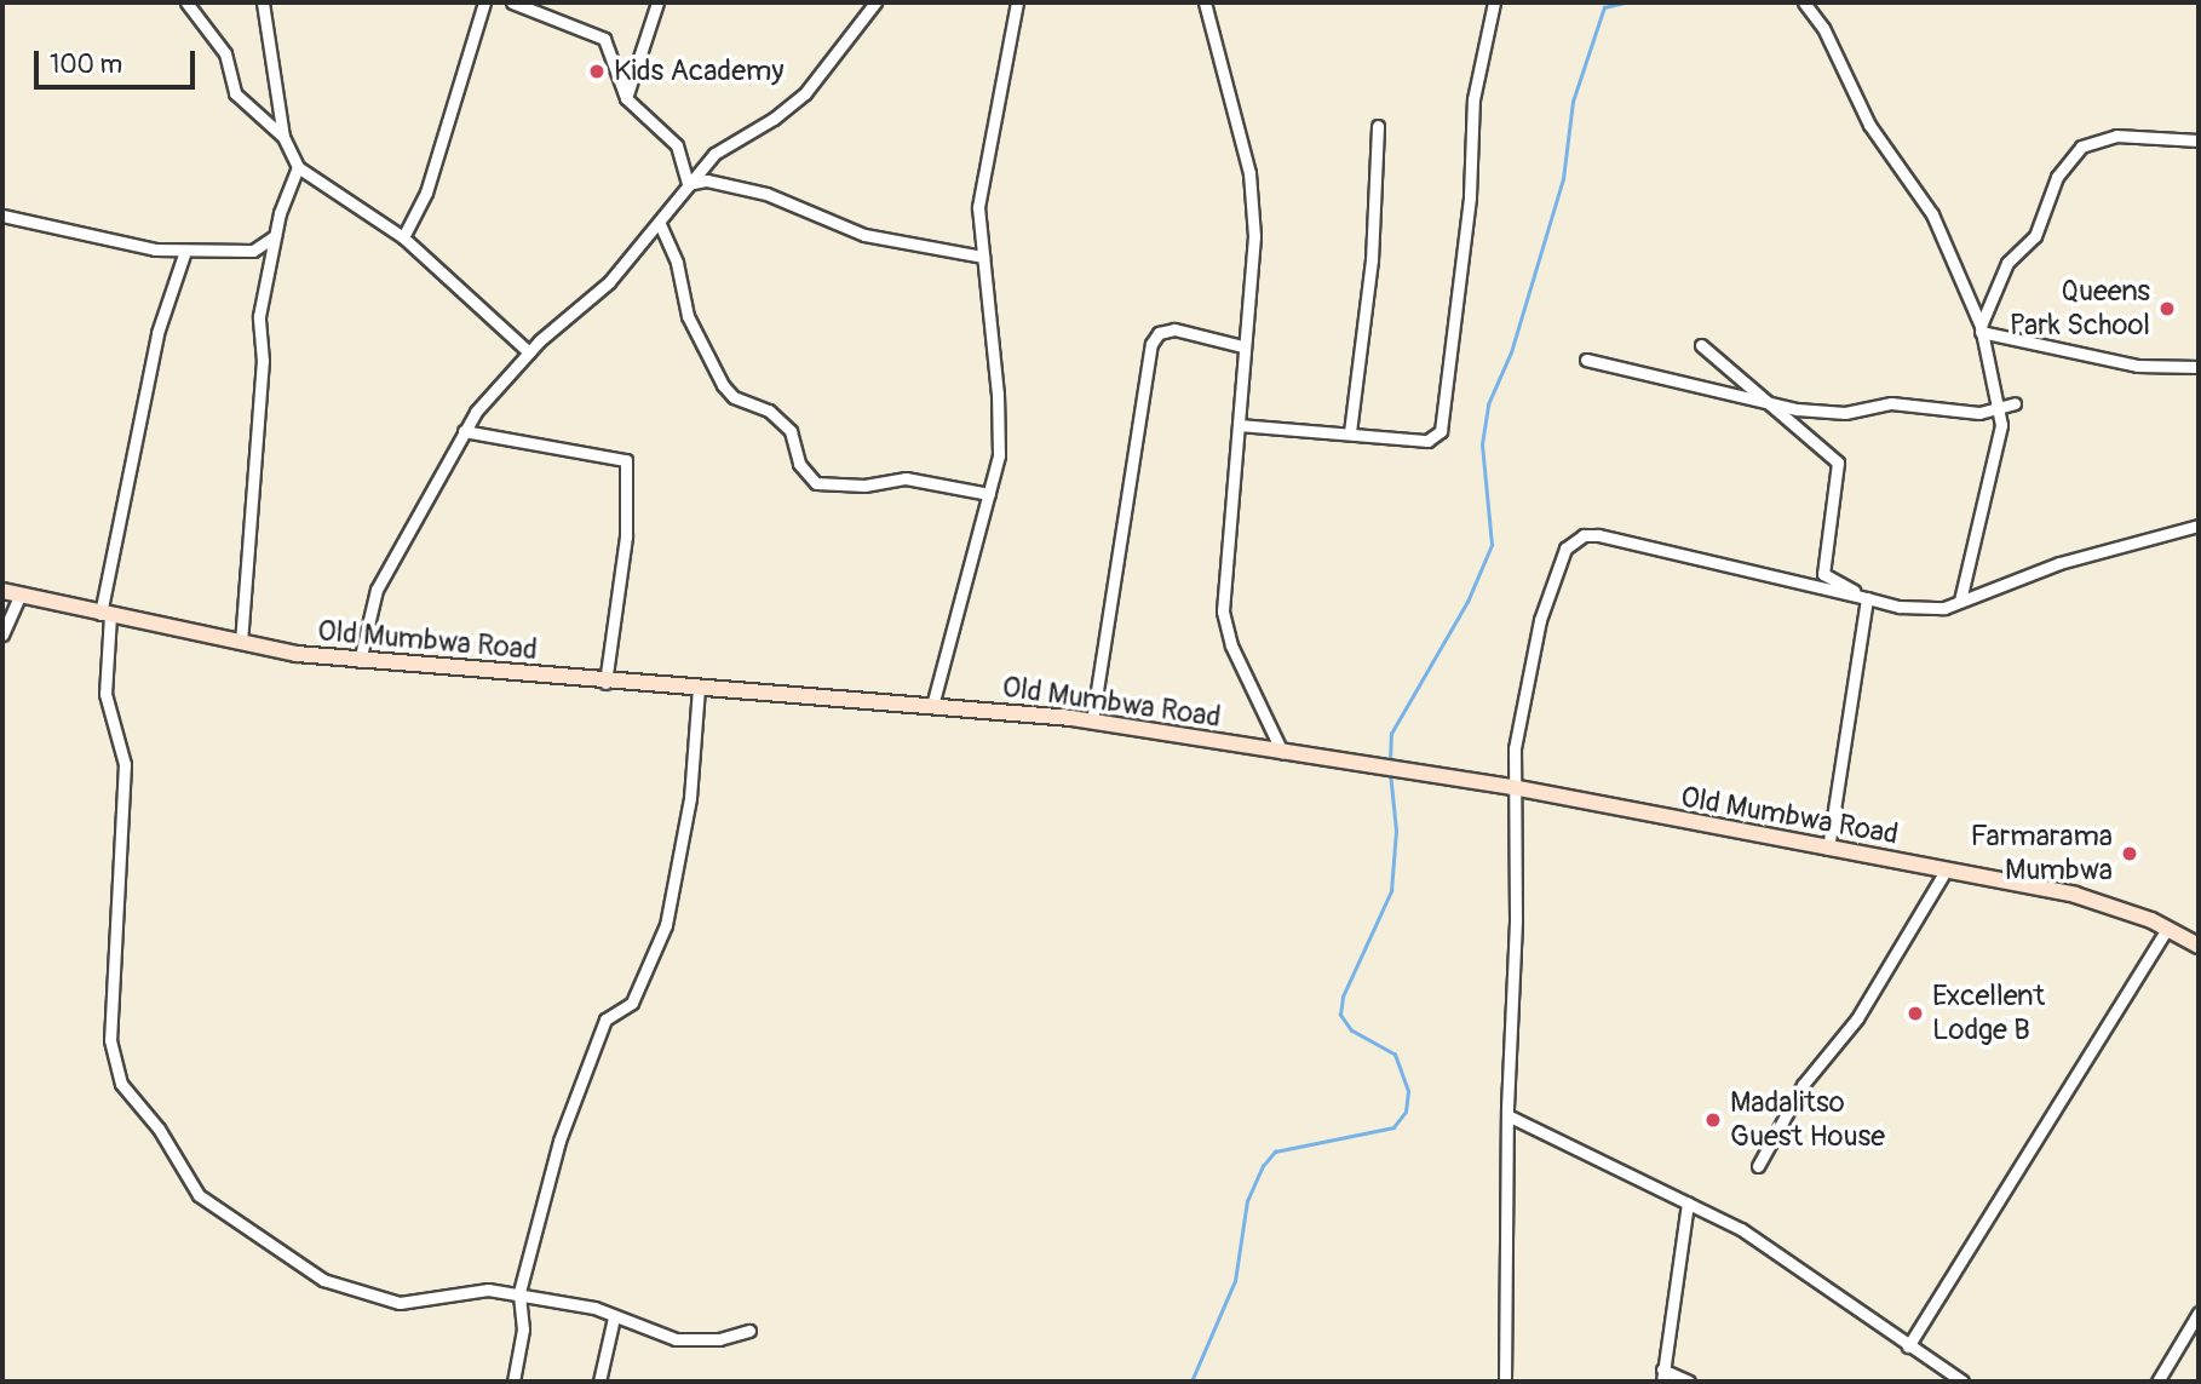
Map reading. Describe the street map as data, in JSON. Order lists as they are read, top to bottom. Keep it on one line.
{"streets":{"main road":["Old Mumbwa Road"]},"places":["Kids Academy","Queens Park School","Farmarama Mumbwa","Excellent Lodge B","Madalitso Guest House"],"scale_bar":"100 m"}
